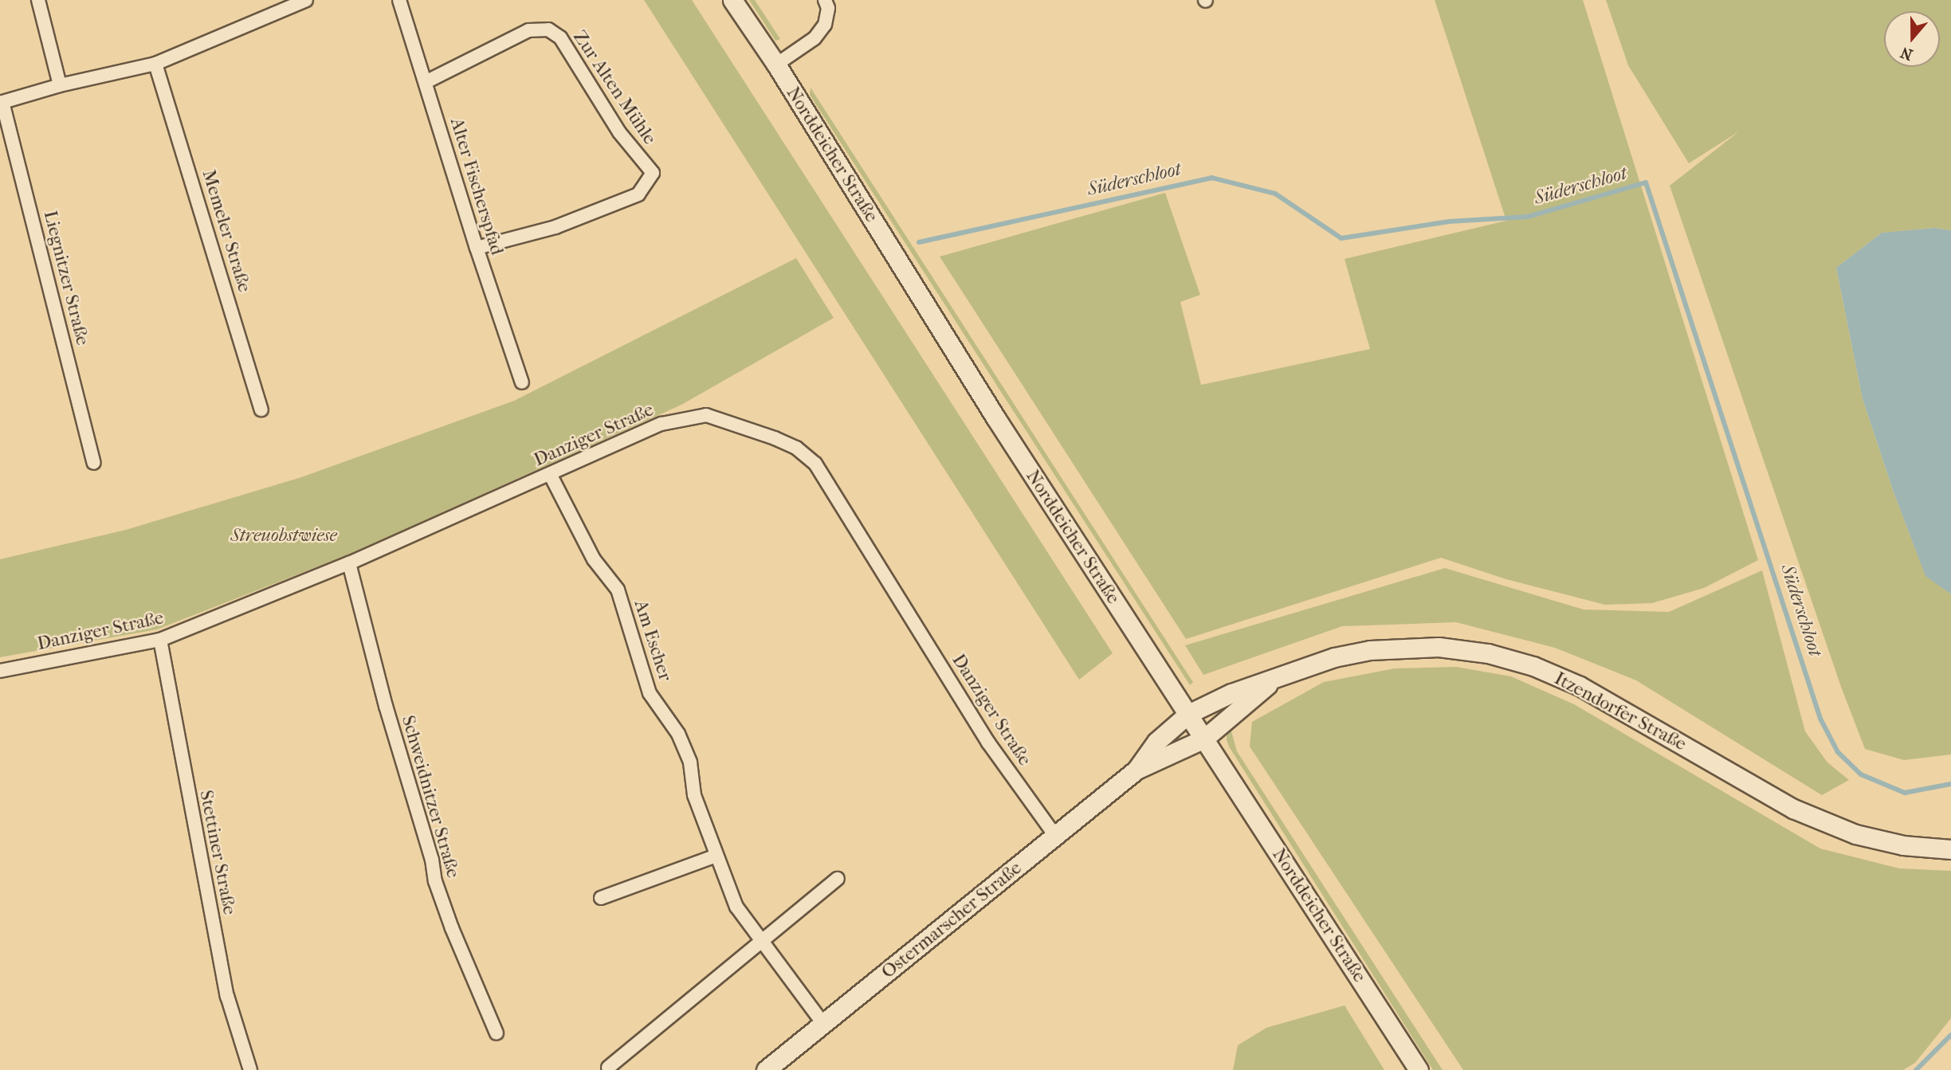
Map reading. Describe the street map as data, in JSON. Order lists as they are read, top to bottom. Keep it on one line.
{"streets":{"main road":["Norddeicher Straße","Itzendorfer Straße","Ostermarscher Straße"],"street":["Zur Alten Mühle","Alter Fischerspfad","Memeler Straße","Liegnitzer Straße","Danziger Straße","Am Escher","Schweidnitzer Straße","Stettiner Straße"]},"crossings":[["Zur Alten Mühle","Alter Fischerspfad"],["Norddeicher Straße","Itzendorfer Straße"],["Norddeicher Straße","Ostermarscher Straße"],["Danziger Straße","Am Escher"],["Danziger Straße","Schweidnitzer Straße"],["Danziger Straße","Stettiner Straße"],["Danziger Straße","Ostermarscher Straße"],["Am Escher","Ostermarscher Straße"],["Itzendorfer Straße","Ostermarscher Straße"]],"water":["Süderschloot"],"parks":["Streuobstwiese"],"north":"bottom"}
